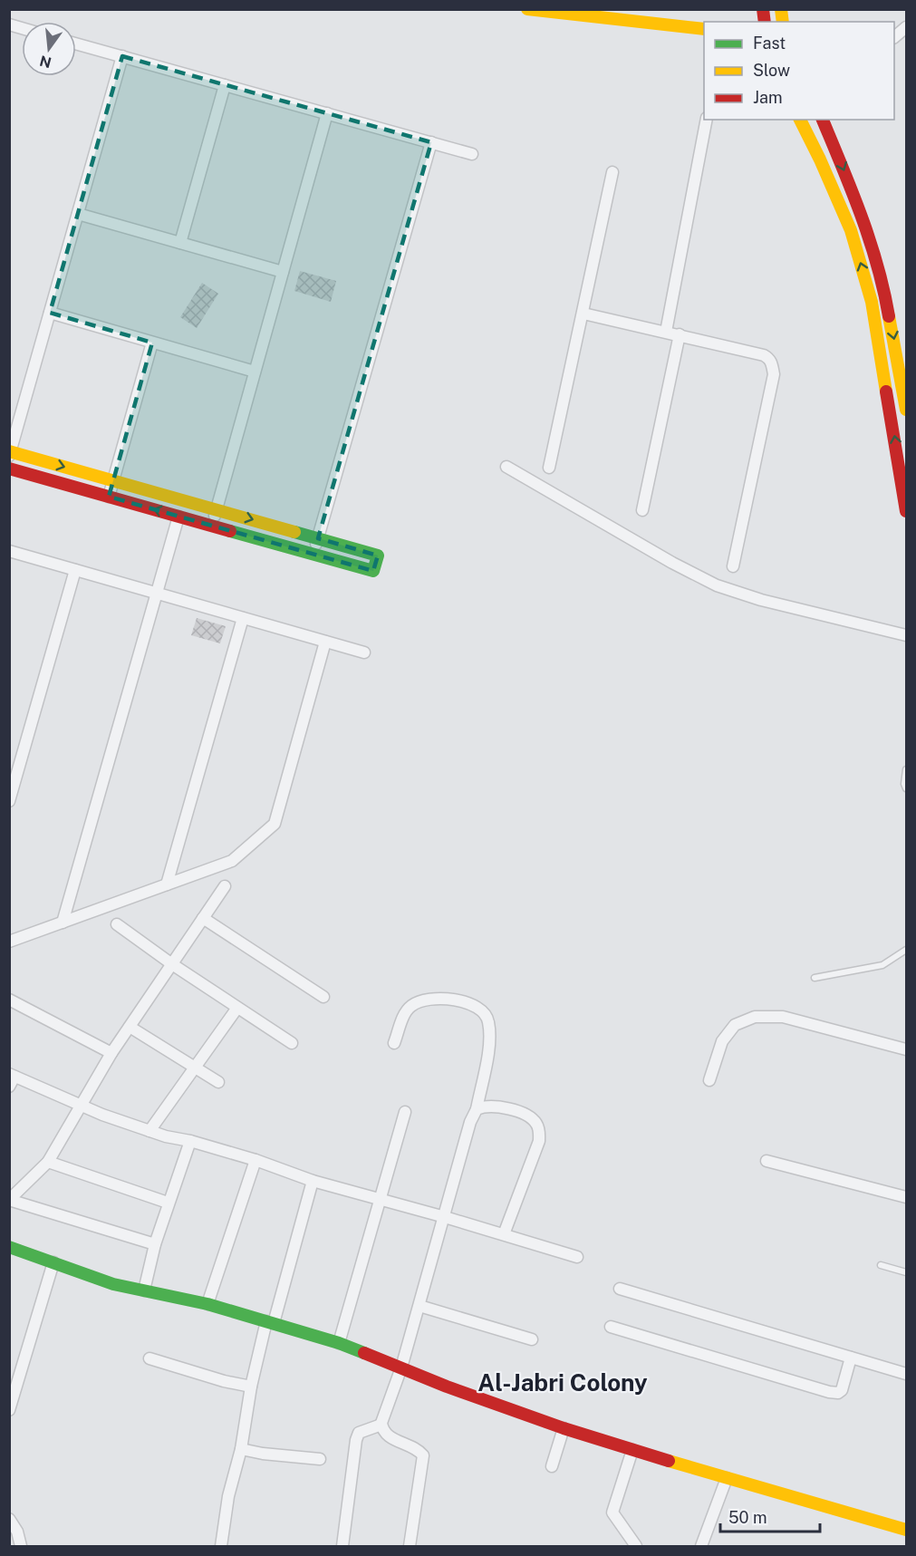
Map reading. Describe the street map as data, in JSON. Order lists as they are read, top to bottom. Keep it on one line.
{"districts":["Al-Jabri Colony"],"legend":["Fast","Slow","Jam"],"scale_bar":"50 m","north":"bottom"}
